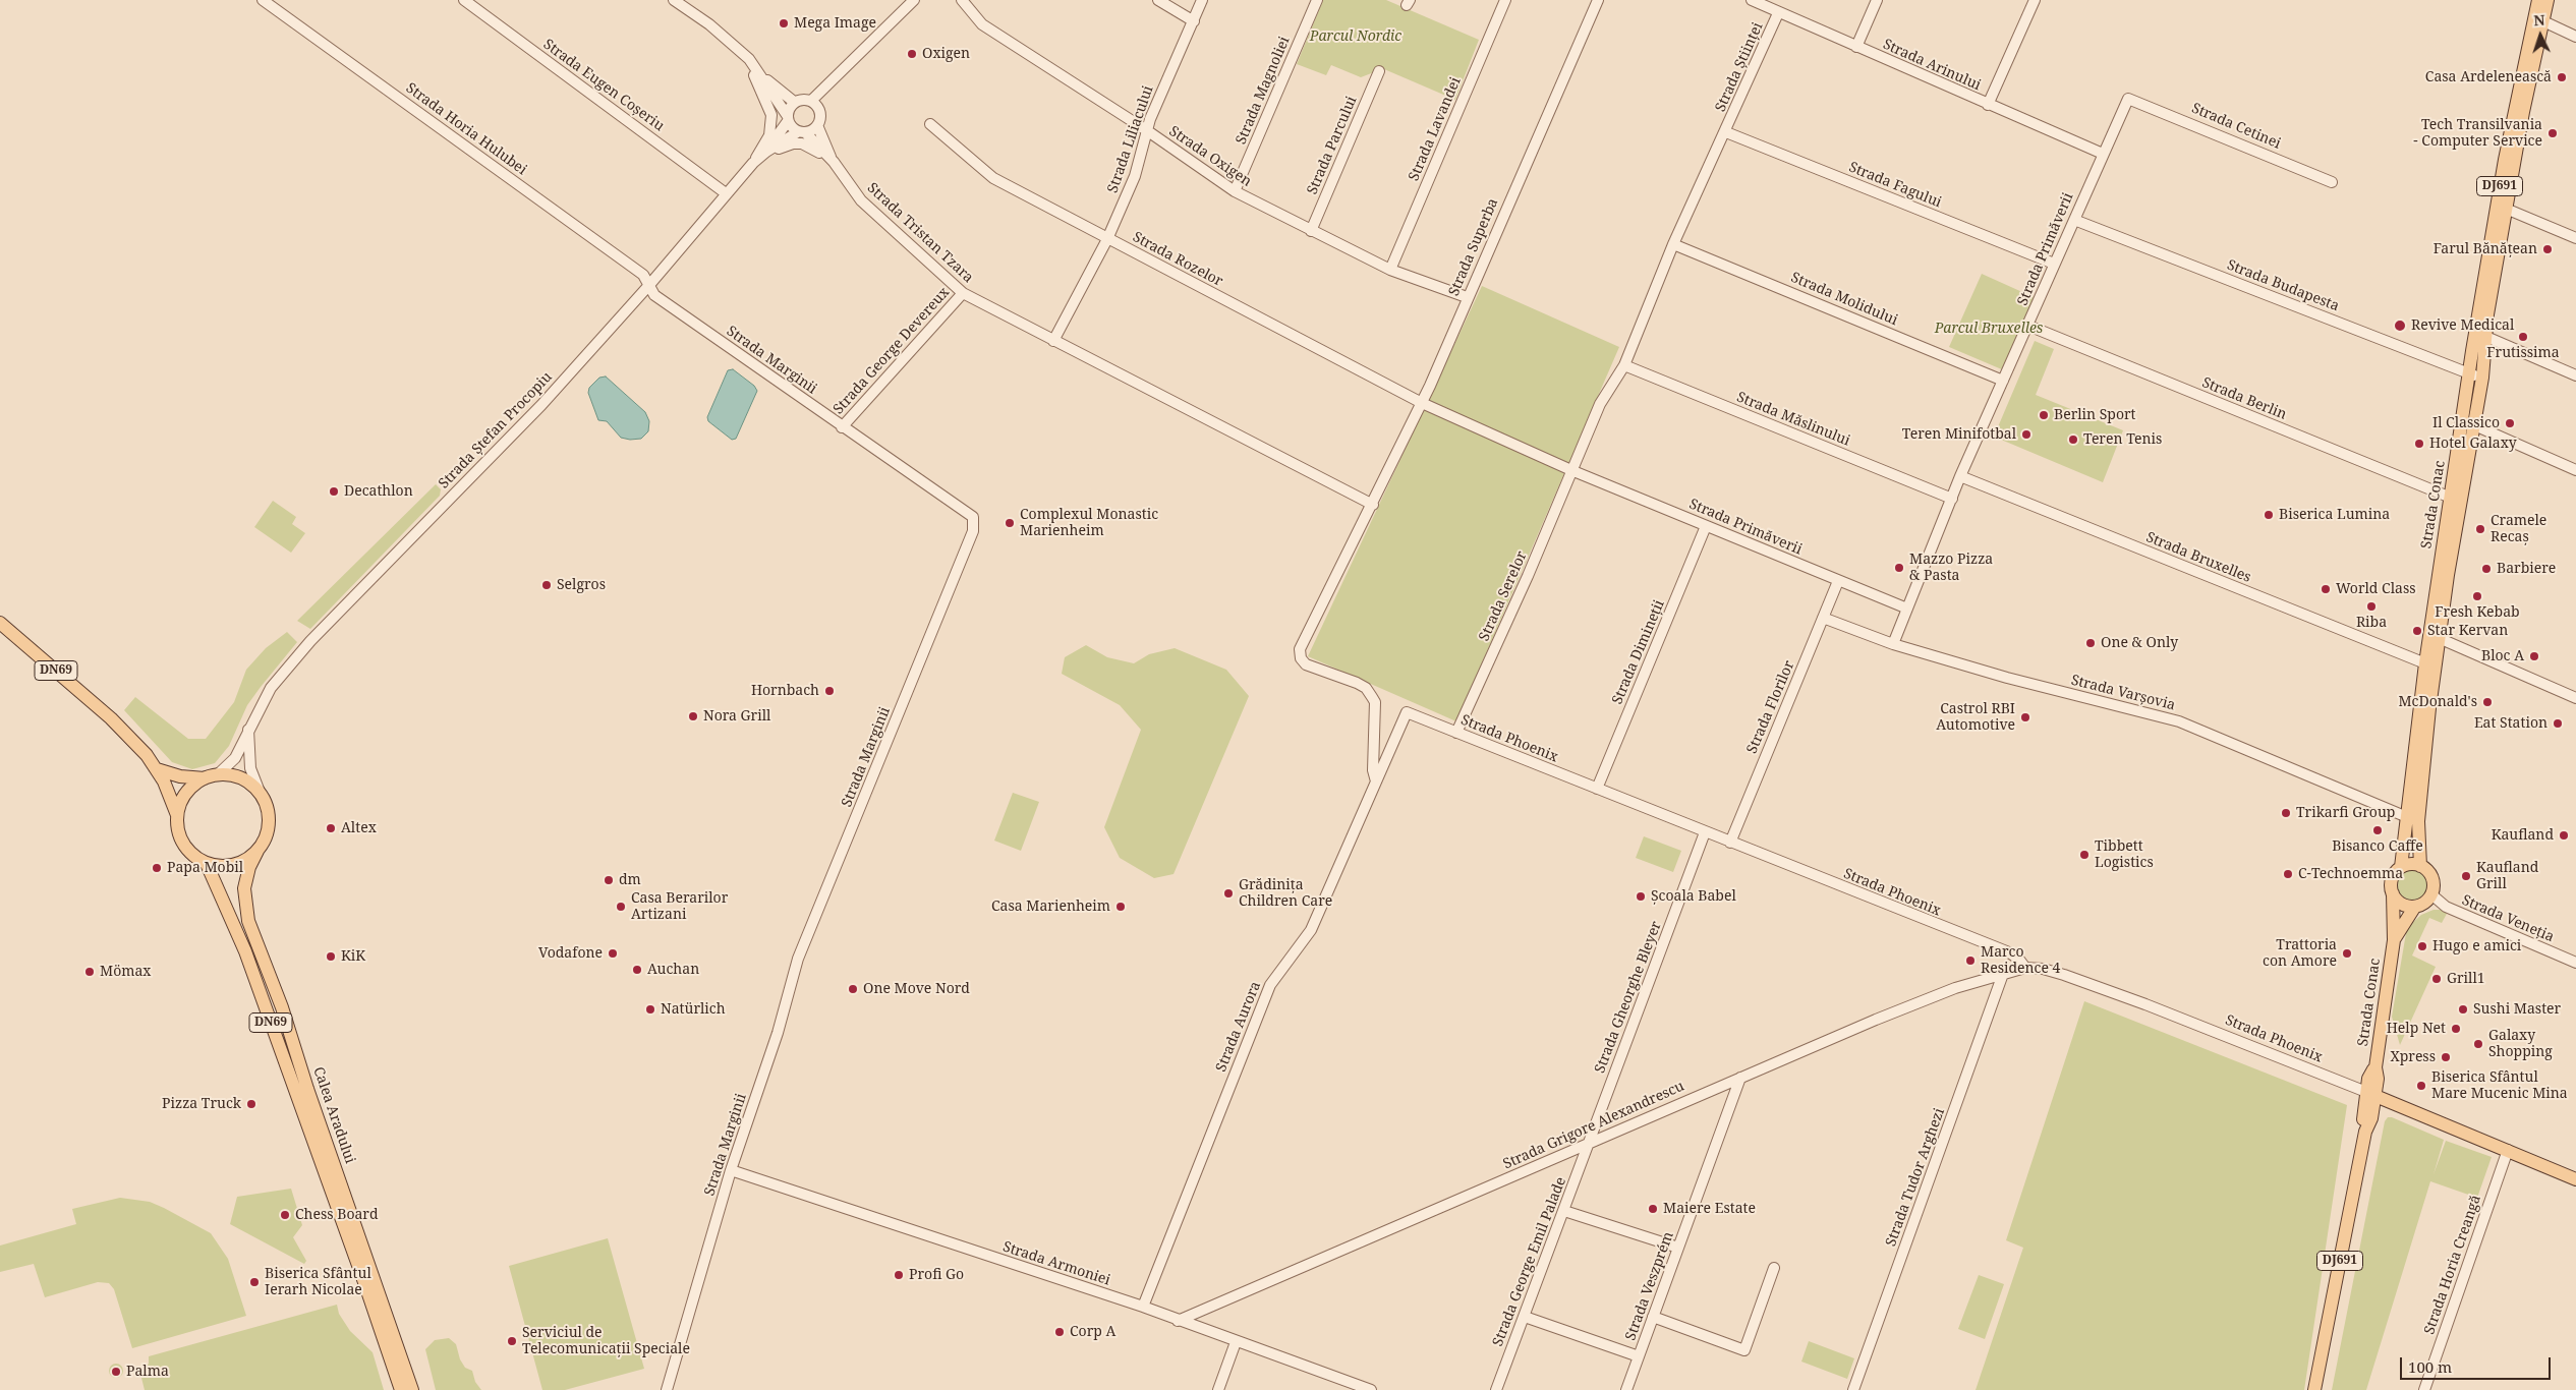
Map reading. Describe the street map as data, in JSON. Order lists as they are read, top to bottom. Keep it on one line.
{"streets":{"main road":["DJ691","Strada Conac","DN69","Calea Aradului"],"street":["Strada Arinului","Strada Științei","Strada Eugen Coșeriu","Strada Magnoliei","Strada Cetinei","Strada Horia Hulubei","Strada Lavandei","Strada Liliacului","Strada Parcului","Strada Oxigen","Strada Fagului","Strada Tristan Tzara","Strada Superba","Strada Primăverii","Strada Rozelor","Strada Budapesta","Strada Molidului","Strada George Devereux","Strada Marginii","Strada Berlin","Strada Măslinului","Strada Ștefan Procopiu","Strada Bruxelles","Strada Serelor","Strada Dimineții","Strada Varșovia","Strada Florilor","Strada Phoenix","Strada Veneția","Strada Gheorghe Bleyer","Strada Aurora","Strada Grigore Alexandrescu","Strada Tudor Arghezi","Strada George Emil Palade","Strada Armoniei","Strada Horia Creangă","Strada Veszprém"]},"crossings":[["Strada Arinului","Strada Științei"],["Strada Arinului","Strada Primăverii"],["Strada Științei","Strada Fagului"],["Strada Științei","Strada Molidului"],["Strada Științei","Strada Serelor"],["Strada Eugen Coșeriu","Strada Ștefan Procopiu"],["Strada Magnoliei","Strada Oxigen"],["Strada Cetinei","Strada Primăverii"],["Strada Horia Hulubei","Strada Marginii"],["Strada Horia Hulubei","Strada Ștefan Procopiu"],["Strada Lavandei","Strada Oxigen"],["Strada Liliacului","Strada Oxigen"],["Strada Liliacului","Strada Tristan Tzara"],["Strada Liliacului","Strada Rozelor"],["Strada Parcului","Strada Oxigen"],["Strada Oxigen","Strada Superba"],["Strada Fagului","Strada Primăverii"],["DJ691","Strada Conac"],["DJ691","Strada Phoenix"],["DJ691","Strada Veneția"],["Strada Tristan Tzara","Strada Superba"],["Strada Tristan Tzara","Strada George Devereux"],["Strada Tristan Tzara","Strada Ștefan Procopiu"],["Strada Superba","Strada Rozelor"],["Strada Superba","Strada Aurora"],["Strada Primăverii","Strada Rozelor"],["Strada Primăverii","Strada Budapesta"],["Strada Primăverii","Strada Molidului"],["Strada Primăverii","Strada Berlin"],["Strada Primăverii","Strada Măslinului"],["Strada Primăverii","Strada Bruxelles"],["Strada Primăverii","Strada Serelor"],["Strada Primăverii","Strada Dimineții"],["Strada Primăverii","Strada Varșovia"],["Strada Primăverii","Strada Florilor"],["Strada Rozelor","Strada Serelor"],["Strada Budapesta","Strada Conac"],["Strada Molidului","Strada Serelor"],["Strada George Devereux","Strada Marginii"],["Strada Marginii","Strada Ștefan Procopiu"],["Strada Marginii","Strada Armoniei"],["Strada Berlin","Strada Conac"],["Strada Măslinului","Strada Serelor"],["Strada Ștefan Procopiu","DN69"],["Strada Ștefan Procopiu","Calea Aradului"],["Strada Conac","Strada Bruxelles"],["Strada Conac","Strada Varșovia"],["Strada Conac","Strada Phoenix"],["Strada Conac","Strada Veneția"],["Strada Serelor","Strada Phoenix"],["Strada Dimineții","Strada Phoenix"],["DN69","Calea Aradului"],["Strada Varșovia","Strada Florilor"],["Strada Florilor","Strada Phoenix"],["Strada Phoenix","Strada Gheorghe Bleyer"],["Strada Phoenix","Strada Aurora"],["Strada Phoenix","Strada Grigore Alexandrescu"],["Strada Gheorghe Bleyer","Strada Grigore Alexandrescu"],["Strada Gheorghe Bleyer","Strada George Emil Palade"],["Strada Aurora","Strada Armoniei"],["Strada Grigore Alexandrescu","Strada Tudor Arghezi"],["Strada Grigore Alexandrescu","Strada George Emil Palade"],["Strada Grigore Alexandrescu","Strada Armoniei"],["Strada Grigore Alexandrescu","Strada Veszprém"]],"parks":["Parcul Nordic","Parcul Bruxelles"],"places":["Mega Image","Oxigen","Casa Ardelenească","Tech Transilvania - Computer Service","Farul Bănățean","Revive Medical","Frutissima","Berlin Sport","Il Classico","Teren Minifotbal","Teren Tenis","Hotel Galaxy","Decathlon","Biserica Lumina","Complexul Monastic Marienheim","Cramele Recaș","Mazzo Pizza & Pasta","Barbiere","Selgros","World Class","Fresh Kebab","Riba","Star Kervan","One & Only","Bloc A","Hornbach","McDonald's","Nora Grill","Castrol RBI Automotive","Eat Station","Trikarfi Group","Altex","Bisanco Caffe","Kaufland","Tibbett Logistics","Papa Mobil","C-Technoemma","Kaufland Grill","dm","Grădinița Children Care","Școala Babel","Casa Berarilor Artizani","Casa Marienheim","Hugo e amici","Vodafone","Trattoria con Amore","KiK","Marco Residence 4","Auchan","Mömax","Grill1","One Move Nord","Natürlich","Sushi Master","Help Net","Galaxy Shopping","Xpress","Biserica Sfântul Mare Mucenic Mina","Pizza Truck","Maiere Estate","Chess Board","Profi Go","Biserica Sfântul Ierarh Nicolae","Corp A","Serviciul de Telecomunicații Speciale","Palma"],"scale_bar":"100 m","north":"top"}
